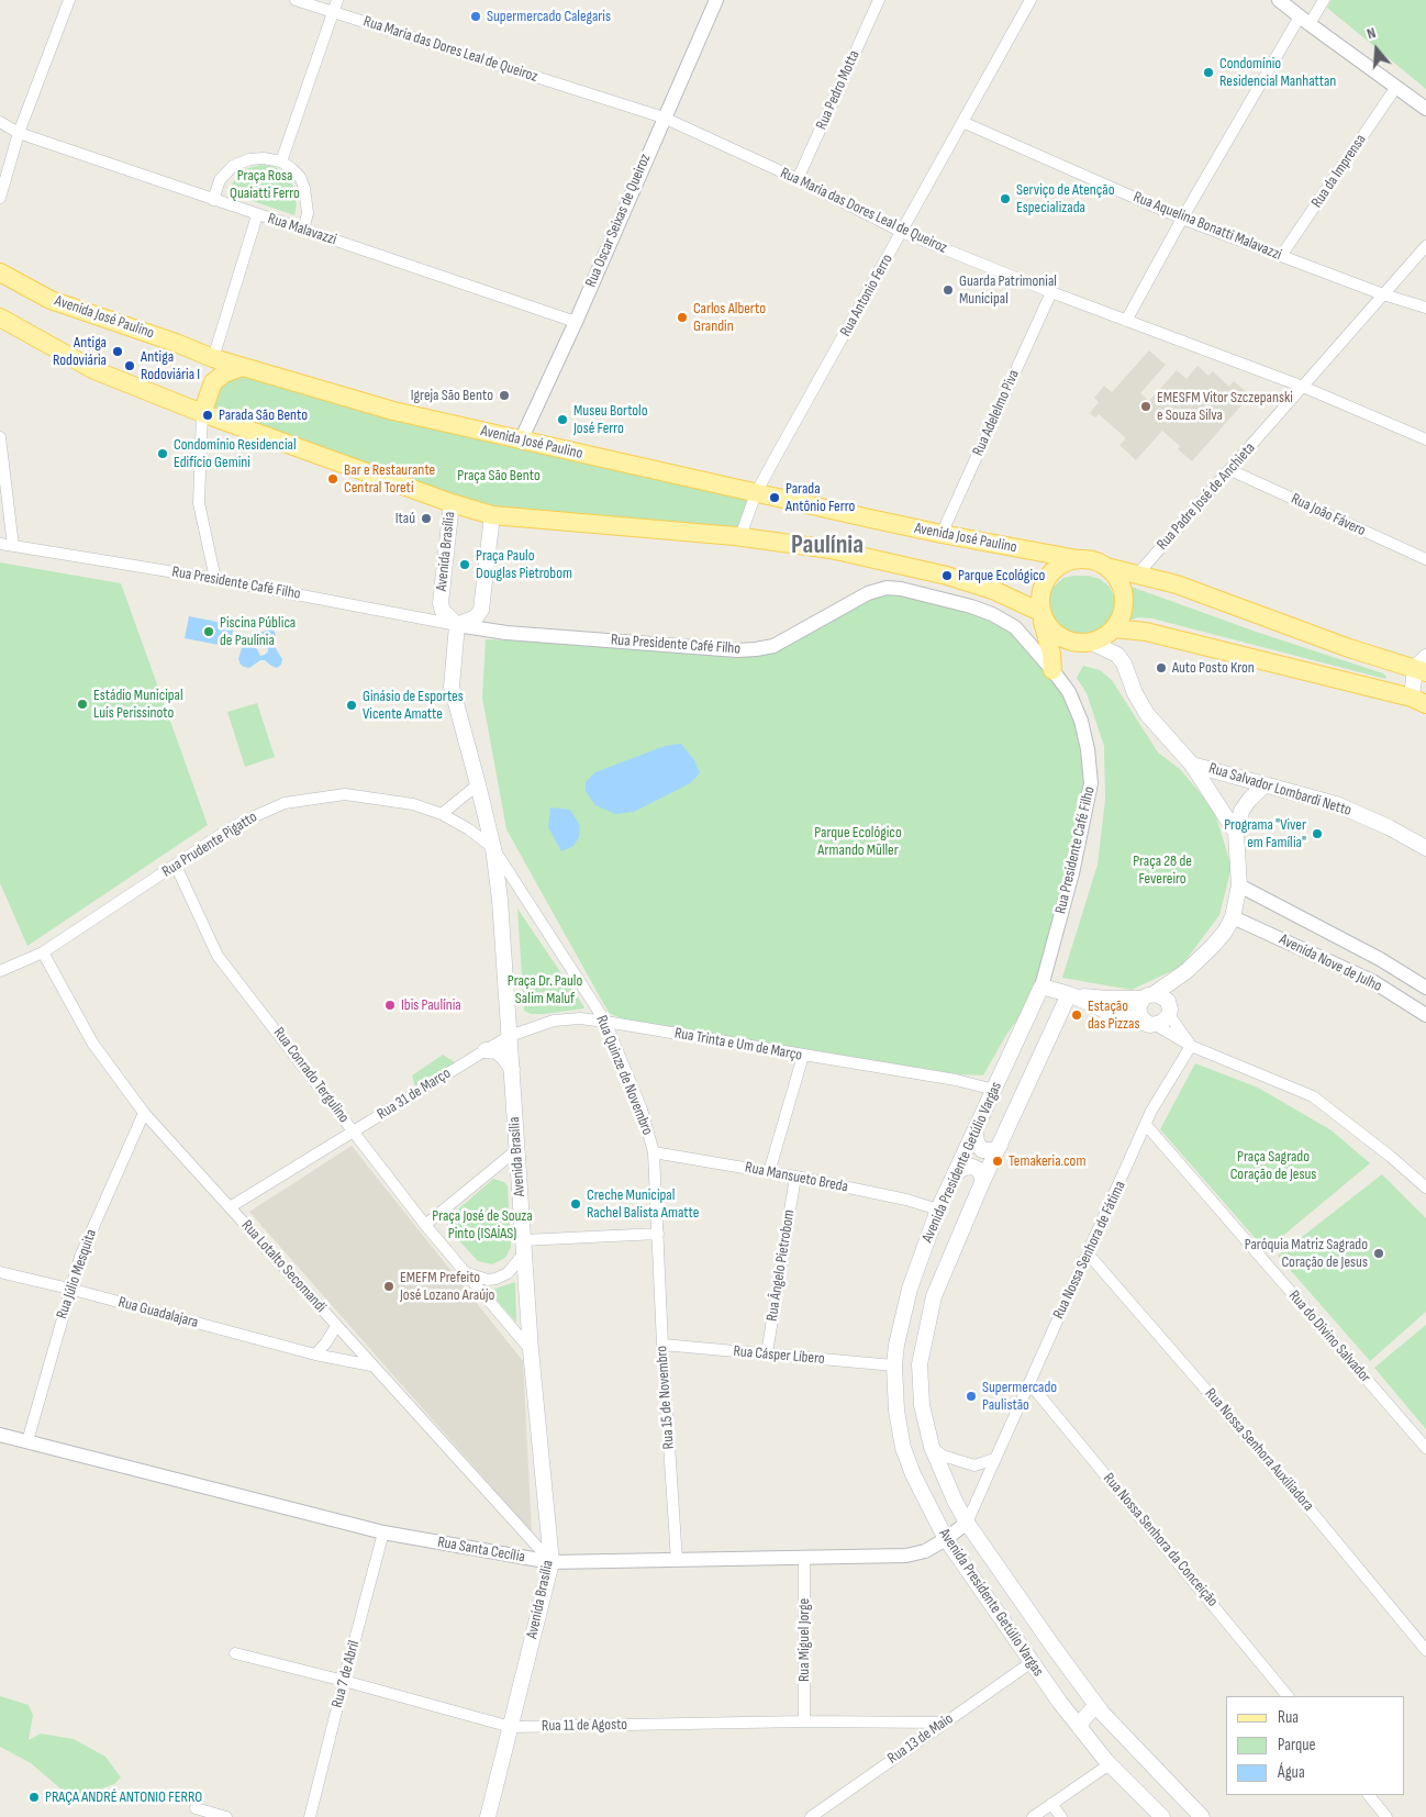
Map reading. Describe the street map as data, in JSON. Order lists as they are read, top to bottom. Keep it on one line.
{"streets":{"main road":["Avenida José Paulino","Avenida Brasília","Rua Salvador Lombardi Netto","Avenida Presidente Getúlio Vargas"],"street":["Rua Maria das Dores Leal de Queiroz","Rua Pedro Motta","Rua da Imprensa","Rua Oscar Seixas de Queiroz","Rua Aquelina Bonatti Malavazzi","Rua Malavazzi","Rua Antonio Ferro","Rua Adelelmo Piva","Rua Padre José de Anchieta","Rua João Fávero","Rua Presidente Café Filho","Rua Prudente Pigatto","Avenida Nove de Julho","Rua Trinta e Um de Março","Rua Conrado Tergulino","Rua Quinze de Novembro","Rua 31 de Março","Rua Mansueto Breda","Rua Nossa Senhora de Fátima","Rua Ângelo Pietrobom","Rua Lotalto Secomandi","Rua Júlio Mesquita","Rua Guadalajara","Rua do Divino Salvador","Rua Cásper Líbero","Rua 15 de Novembro","Rua Nossa Senhora Auxiliadora","Rua Nossa Senhora da Conceição","Rua Santa Cecília","Rua Miguel Jorge","Rua 7 de Abril","Rua 11 de Agosto","Rua 13 de Maio"]},"crossings":[["Rua Maria das Dores Leal de Queiroz","Rua Pedro Motta"],["Rua Maria das Dores Leal de Queiroz","Rua Oscar Seixas de Queiroz"],["Rua Maria das Dores Leal de Queiroz","Rua Antonio Ferro"],["Rua Maria das Dores Leal de Queiroz","Rua Adelelmo Piva"],["Rua Maria das Dores Leal de Queiroz","Rua Padre José de Anchieta"],["Rua da Imprensa","Rua Aquelina Bonatti Malavazzi"],["Rua Oscar Seixas de Queiroz","Rua Malavazzi"],["Rua Oscar Seixas de Queiroz","Avenida José Paulino"],["Rua Aquelina Bonatti Malavazzi","Rua Antonio Ferro"],["Rua Aquelina Bonatti Malavazzi","Rua Padre José de Anchieta"],["Rua Antonio Ferro","Avenida José Paulino"],["Avenida José Paulino","Rua Adelelmo Piva"],["Rua Padre José de Anchieta","Rua João Fávero"],["Avenida Brasília","Rua Presidente Café Filho"],["Avenida Brasília","Rua Prudente Pigatto"],["Avenida Brasília","Rua Trinta e Um de Março"],["Avenida Brasília","Rua Conrado Tergulino"],["Avenida Brasília","Rua Quinze de Novembro"],["Avenida Brasília","Rua Lotalto Secomandi"],["Avenida Brasília","Rua Santa Cecília"],["Avenida Brasília","Rua 11 de Agosto"],["Rua Presidente Café Filho","Avenida Presidente Getúlio Vargas"],["Rua Prudente Pigatto","Rua Conrado Tergulino"],["Rua Prudente Pigatto","Rua Quinze de Novembro"],["Rua Prudente Pigatto","Rua Lotalto Secomandi"],["Rua Trinta e Um de Março","Rua Quinze de Novembro"],["Rua Trinta e Um de Março","Rua 31 de Março"],["Rua Trinta e Um de Março","Avenida Presidente Getúlio Vargas"],["Rua Conrado Tergulino","Rua 31 de Março"],["Rua Quinze de Novembro","Rua Mansueto Breda"],["Rua Quinze de Novembro","Rua 15 de Novembro"],["Rua 31 de Março","Rua Lotalto Secomandi"],["Avenida Presidente Getúlio Vargas","Rua Mansueto Breda"],["Avenida Presidente Getúlio Vargas","Rua Nossa Senhora de Fátima"],["Avenida Presidente Getúlio Vargas","Rua Cásper Líbero"],["Avenida Presidente Getúlio Vargas","Rua Santa Cecília"],["Avenida Presidente Getúlio Vargas","Rua 13 de Maio"],["Rua Mansueto Breda","Rua Ângelo Pietrobom"],["Rua Nossa Senhora de Fátima","Rua do Divino Salvador"],["Rua Nossa Senhora de Fátima","Rua Nossa Senhora Auxiliadora"],["Rua Nossa Senhora de Fátima","Rua Nossa Senhora da Conceição"],["Rua Nossa Senhora de Fátima","Rua Santa Cecília"],["Rua Ângelo Pietrobom","Rua Cásper Líbero"],["Rua Lotalto Secomandi","Rua Júlio Mesquita"],["Rua Lotalto Secomandi","Rua Guadalajara"],["Rua Lotalto Secomandi","Rua Santa Cecília"],["Rua Júlio Mesquita","Rua Guadalajara"],["Rua Júlio Mesquita","Rua Santa Cecília"],["Rua Cásper Líbero","Rua 15 de Novembro"],["Rua 15 de Novembro","Rua Santa Cecília"],["Rua Santa Cecília","Rua Miguel Jorge"],["Rua Santa Cecília","Rua 7 de Abril"],["Rua Miguel Jorge","Rua 11 de Agosto"],["Rua 7 de Abril","Rua 11 de Agosto"],["Rua 11 de Agosto","Rua 13 de Maio"]],"districts":["Paulínia"],"parks":["Praça Rosa Quaiatti Ferro","Praça São Bento","Parque Ecológico Armando Müller","Praça 28 de Fevereiro","Praça Dr. Paulo Salim Maluf","Praça Sagrado Coração de Jesus","Praça José de Souza Pinto (ISAÍAS)"],"places":["Supermercado Calegaris","Condomínio Residencial Manhattan","Serviço de Atenção Especializada","Guarda Patrimonial Municipal","Carlos Alberto Grandin","Antiga Rodoviária","Antiga Rodoviária I","Igreja São Bento","EMESFM Vitor Szczepanski e Souza Silva","Parada São Bento","Museu Bortolo José Ferro","Condomínio Residencial Edifício Gemini","Bar e Restaurante Central Toreti","Parada Antônio Ferro","Itaú","Praça Paulo Douglas Pietrobom","Parque Ecológico","Piscina Pública de Paulínia","Auto Posto Kron","Estádio Municipal Luís Perissinoto","Ginásio de Esportes Vicente Amatte","Programa \"Viver em Família\"","Ibis Paulínia","Estação das Pizzas","Temakeria.com","Creche Municipal Rachel Balista Amatte","Paróquia Matriz Sagrado Coração de Jesus","EMEFM Prefeito José Lozano Araújo","Supermercado Paulistão","PRAÇA ANDRÉ ANTONIO FERRO"],"legend":["Rua","Parque","Água"],"north":"top"}
